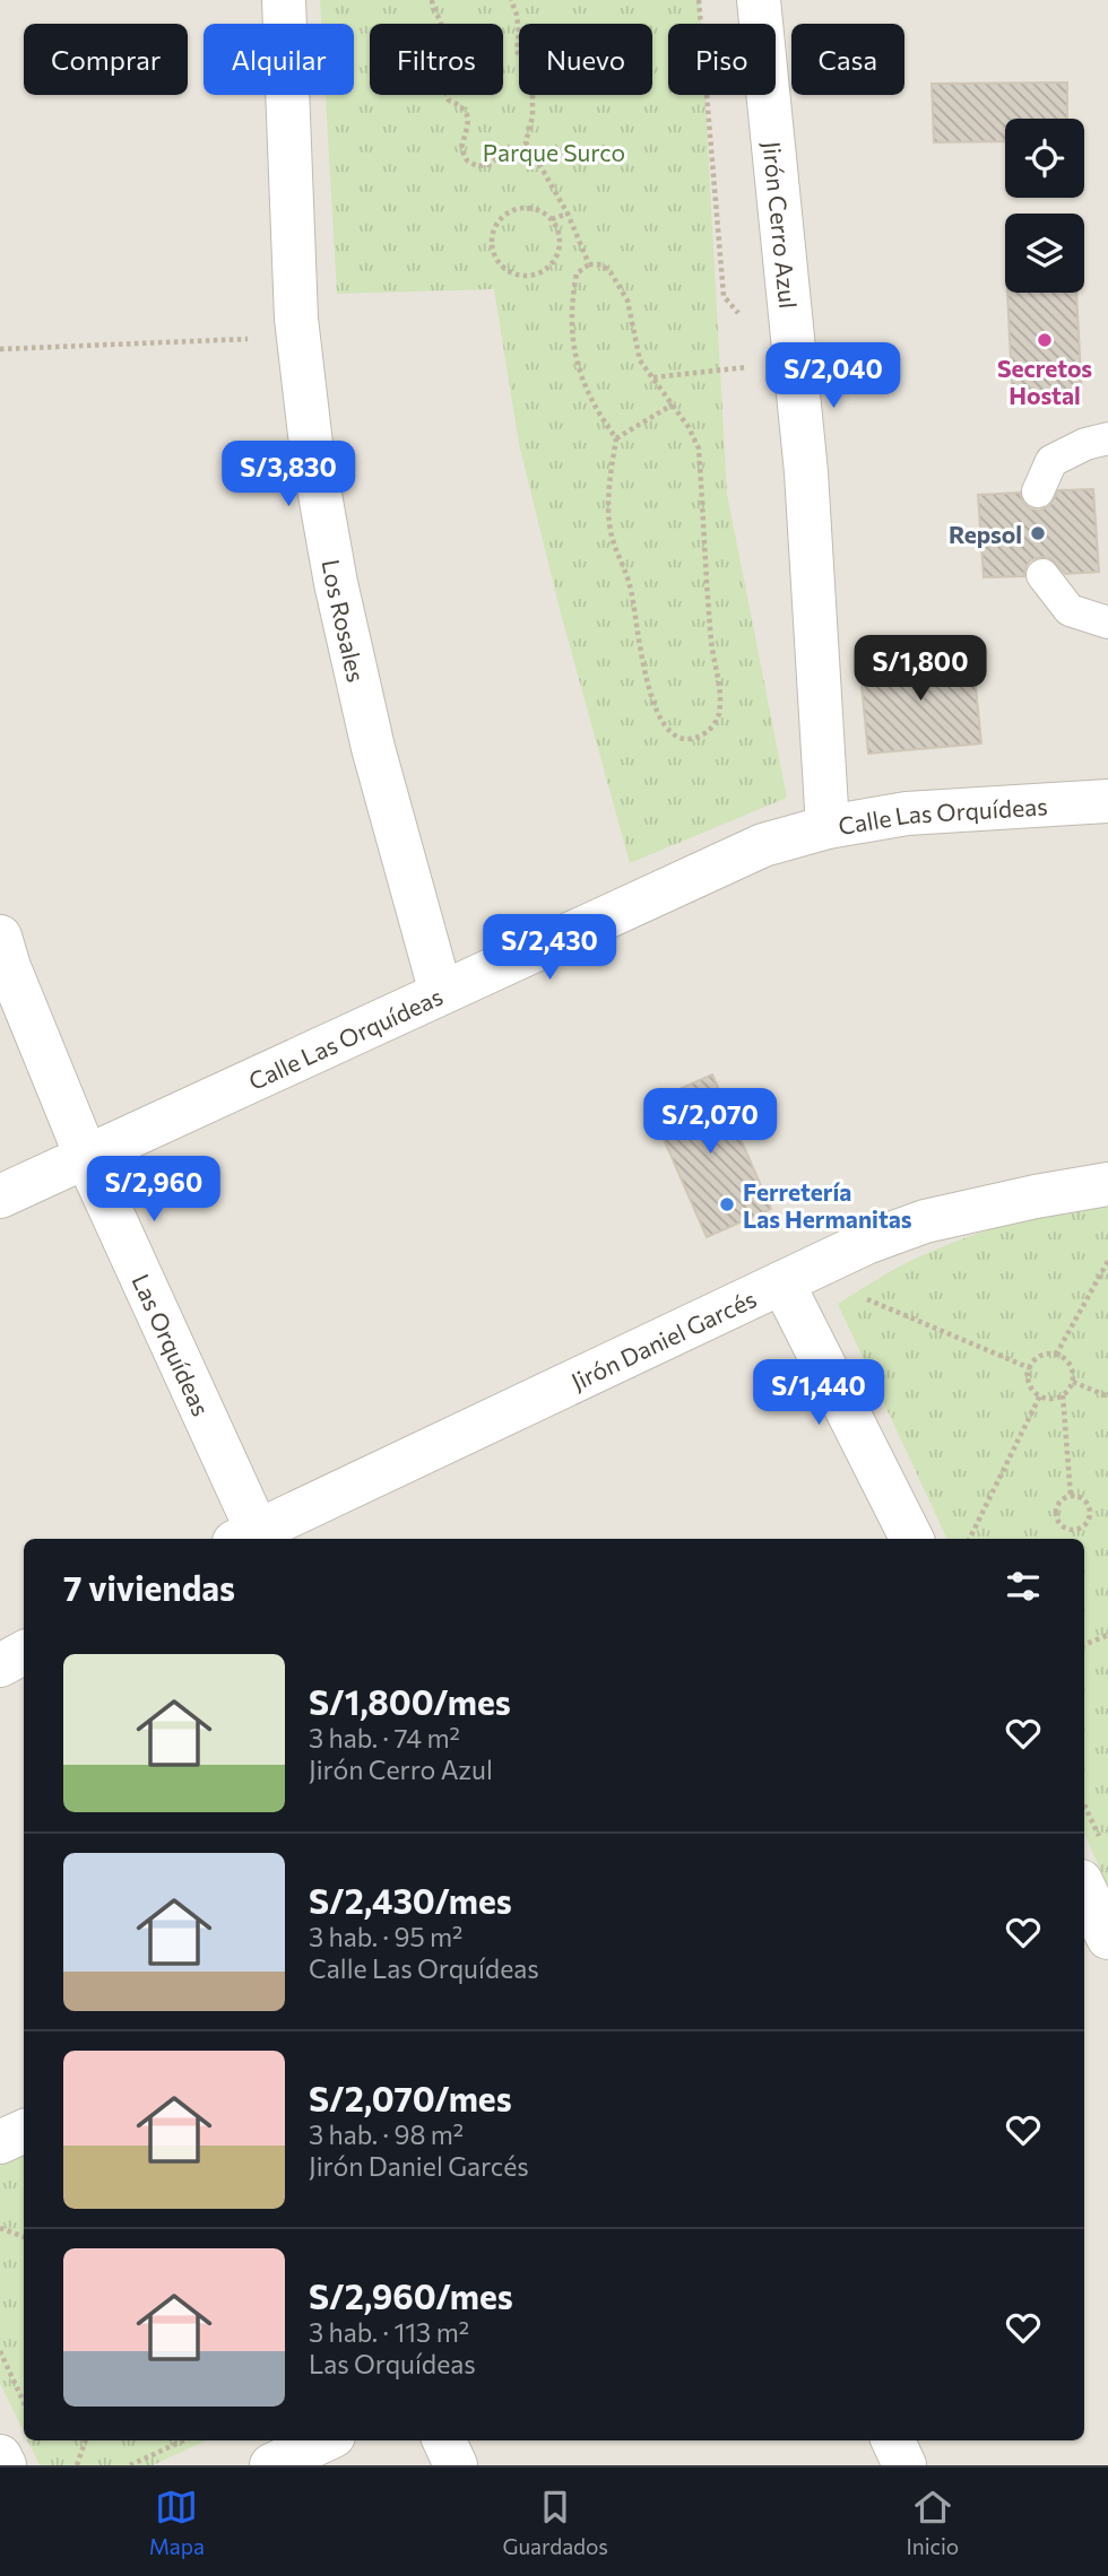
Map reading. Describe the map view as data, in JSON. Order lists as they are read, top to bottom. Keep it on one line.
{"streets":{"street":["Jirón Cerro Azul","Los Rosales","Calle Las Orquídeas","Jirón Daniel Garcés","Las Orquídeas"]},"crossings":[["Jirón Cerro Azul","Calle Las Orquídeas"],["Los Rosales","Calle Las Orquídeas"],["Calle Las Orquídeas","Las Orquídeas"],["Jirón Daniel Garcés","Las Orquídeas"]],"parks":["Parque Surco"],"places":["Secretos Hostal","Repsol","Ferretería Las Hermanitas"],"page":{"chip":["Comprar","Alquilar","Filtros","Nuevo","Piso","Casa"],"price":["S/2,040","S/3,830","S/1,800","S/2,430","S/2,070","S/2,960","S/1,440"],"heading":"7 viviendas","list":[{"name":"S/1,800/mes","note":"3 hab. · 74 m² · Jirón Cerro Azul"},{"name":"S/2,430/mes","note":"3 hab. · 95 m² · Calle Las Orquídeas"},{"name":"S/2,070/mes","note":"3 hab. · 98 m² · Jirón Daniel Garcés"},{"name":"S/2,960/mes","note":"3 hab. · 113 m² · Las Orquídeas"}],"tabs":["Mapa","Guardados","Inicio"]}}
